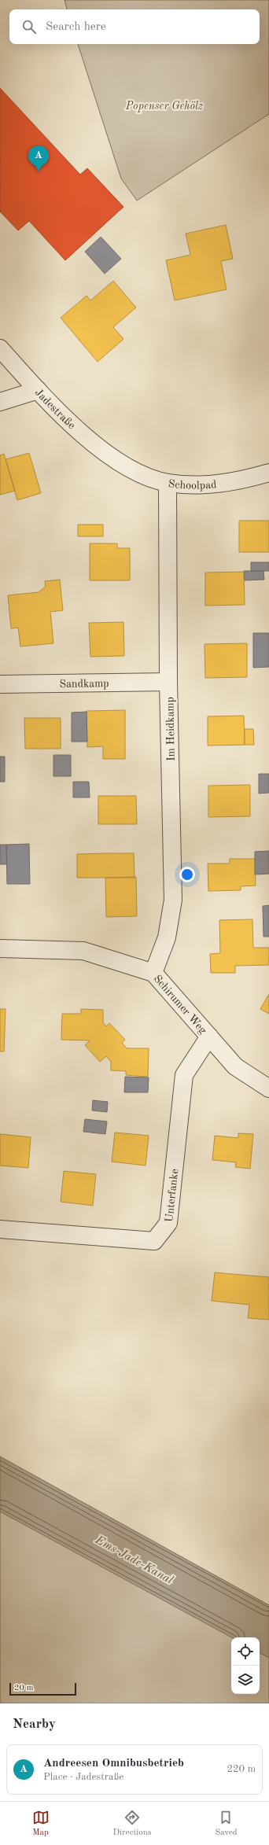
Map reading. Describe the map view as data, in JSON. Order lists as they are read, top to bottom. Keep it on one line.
{"streets":{"street":["Jadestraße","Schoolpad","Sandkamp","Im Heidkamp","Schirumer Weg","Unterfanke"]},"crossings":[["Jadestraße","Schoolpad"],["Schoolpad","Im Heidkamp"],["Sandkamp","Im Heidkamp"],["Im Heidkamp","Schirumer Weg"],["Schirumer Weg","Unterfanke"]],"water":["Ems-Jade-Kanal"],"parks":["Popenser Gehölz"],"scale_bar":"20 m","page":{"search":"Search here","pins":"A","scale":"20 m","heading":"Nearby","list":[{"mark":"A","name":"Andreesen Omnibusbetrieb","note":"Place · Jadestraße","value":"220 m"}],"nav":["Map","Directions","Saved"]}}
